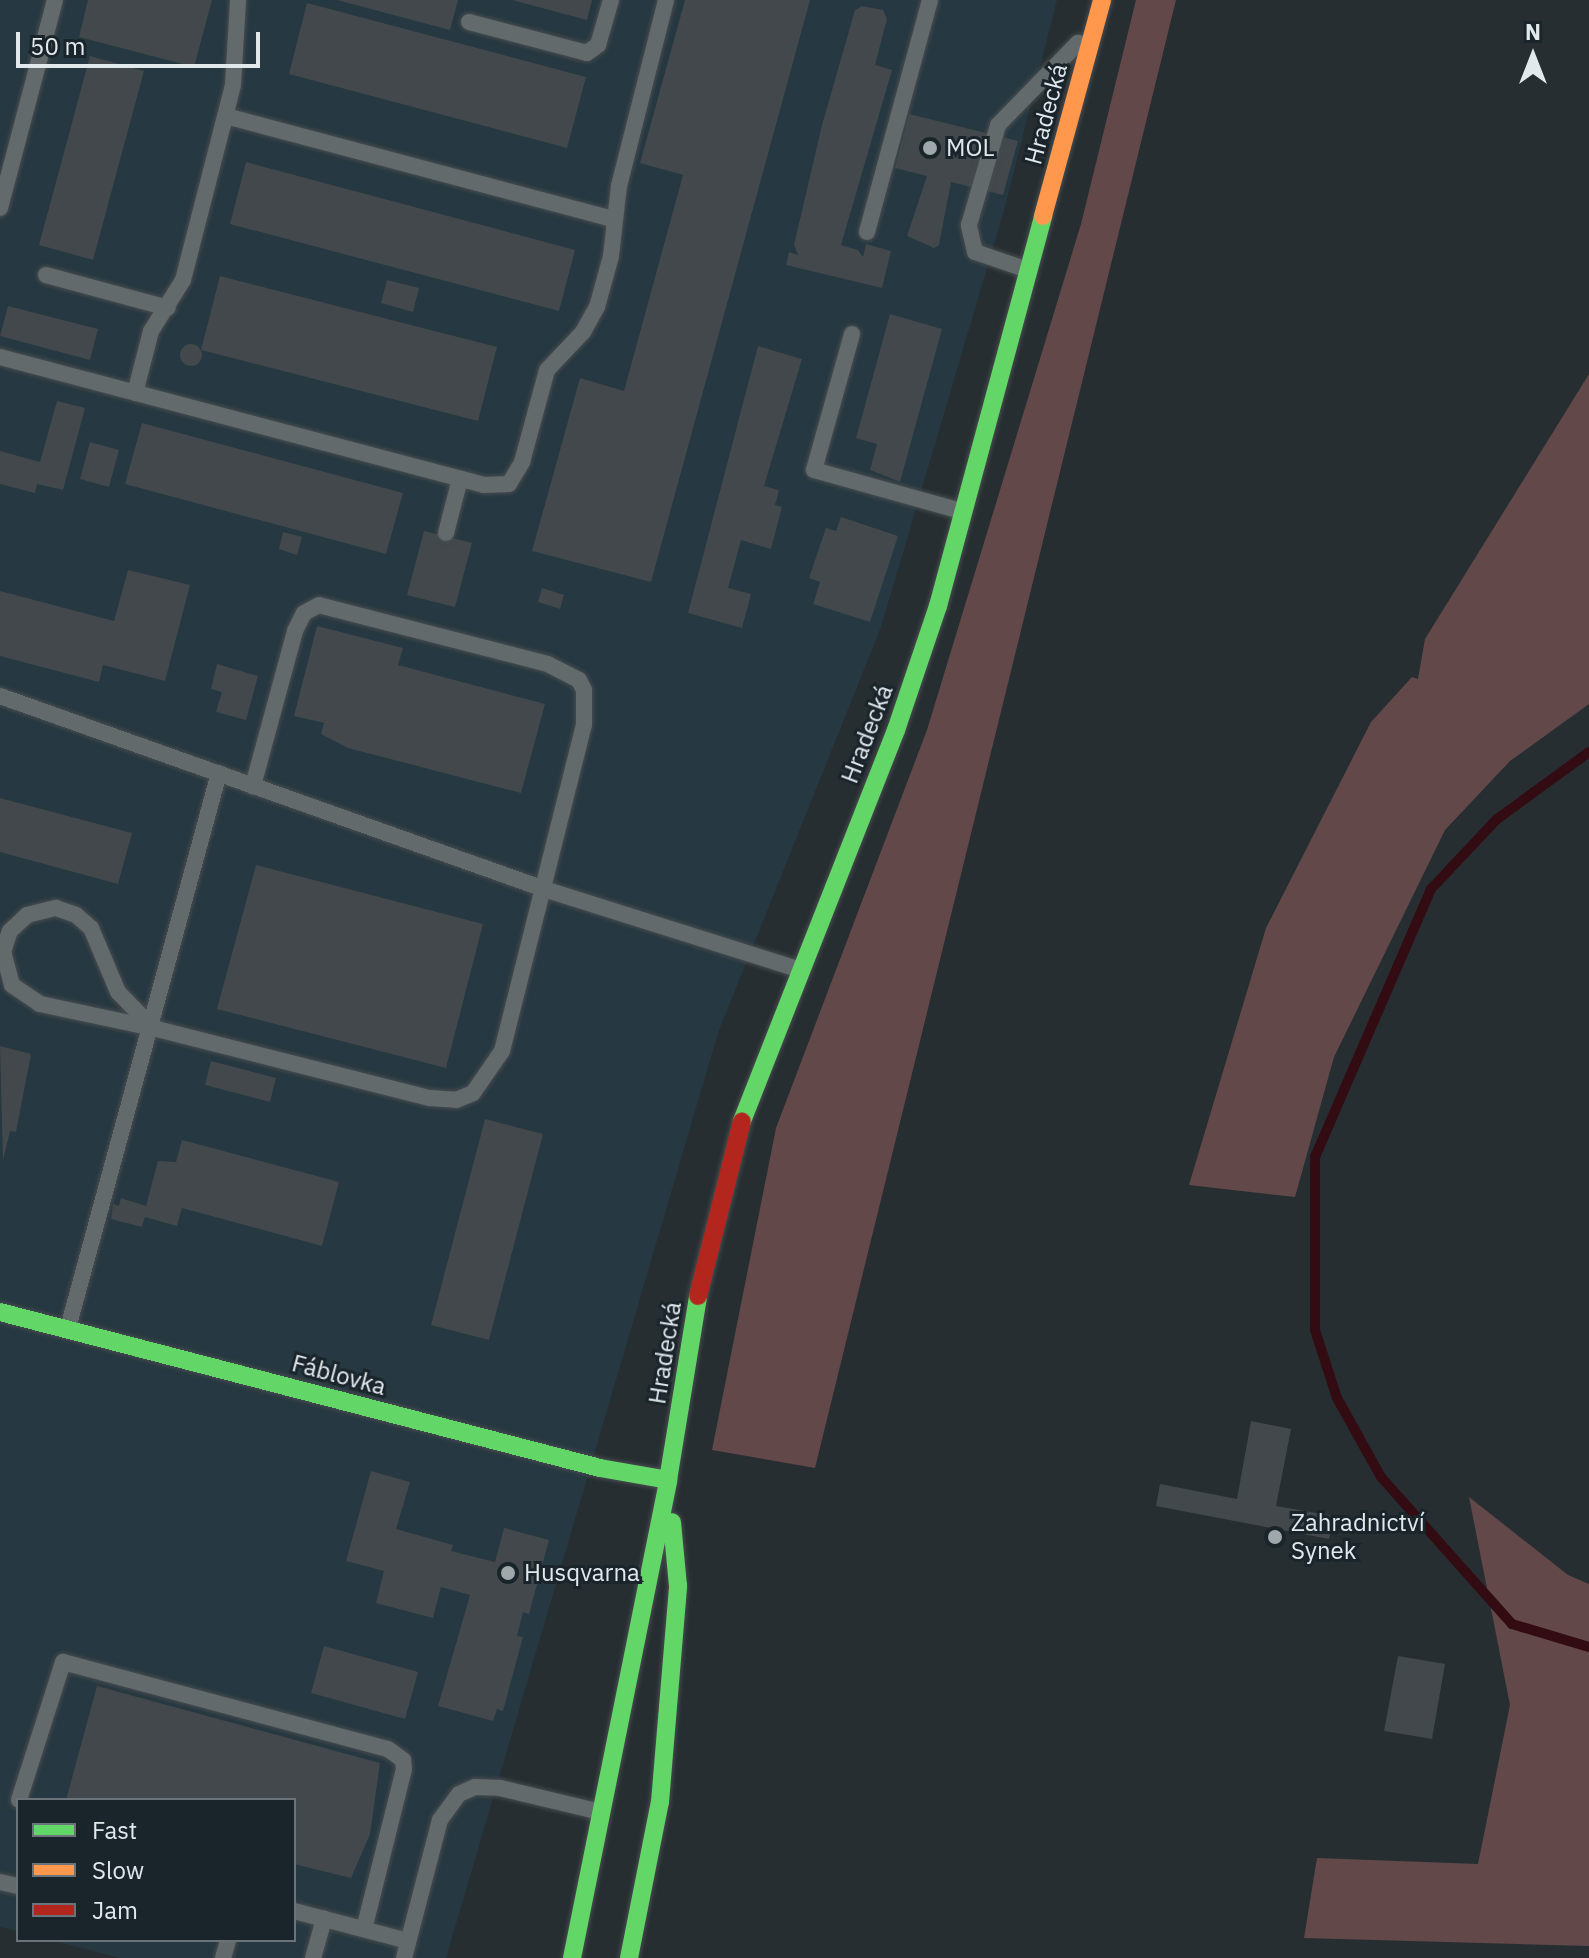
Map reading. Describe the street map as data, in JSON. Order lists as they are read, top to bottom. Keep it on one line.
{"streets":{"main road":["Hradecká","Fáblovka"]},"crossings":[["Hradecká","Fáblovka"]],"places":["MOL","Zahradnictví Synek","Husqvarna"],"legend":["Fast","Slow","Jam"],"scale_bar":"50 m","north":"top"}
